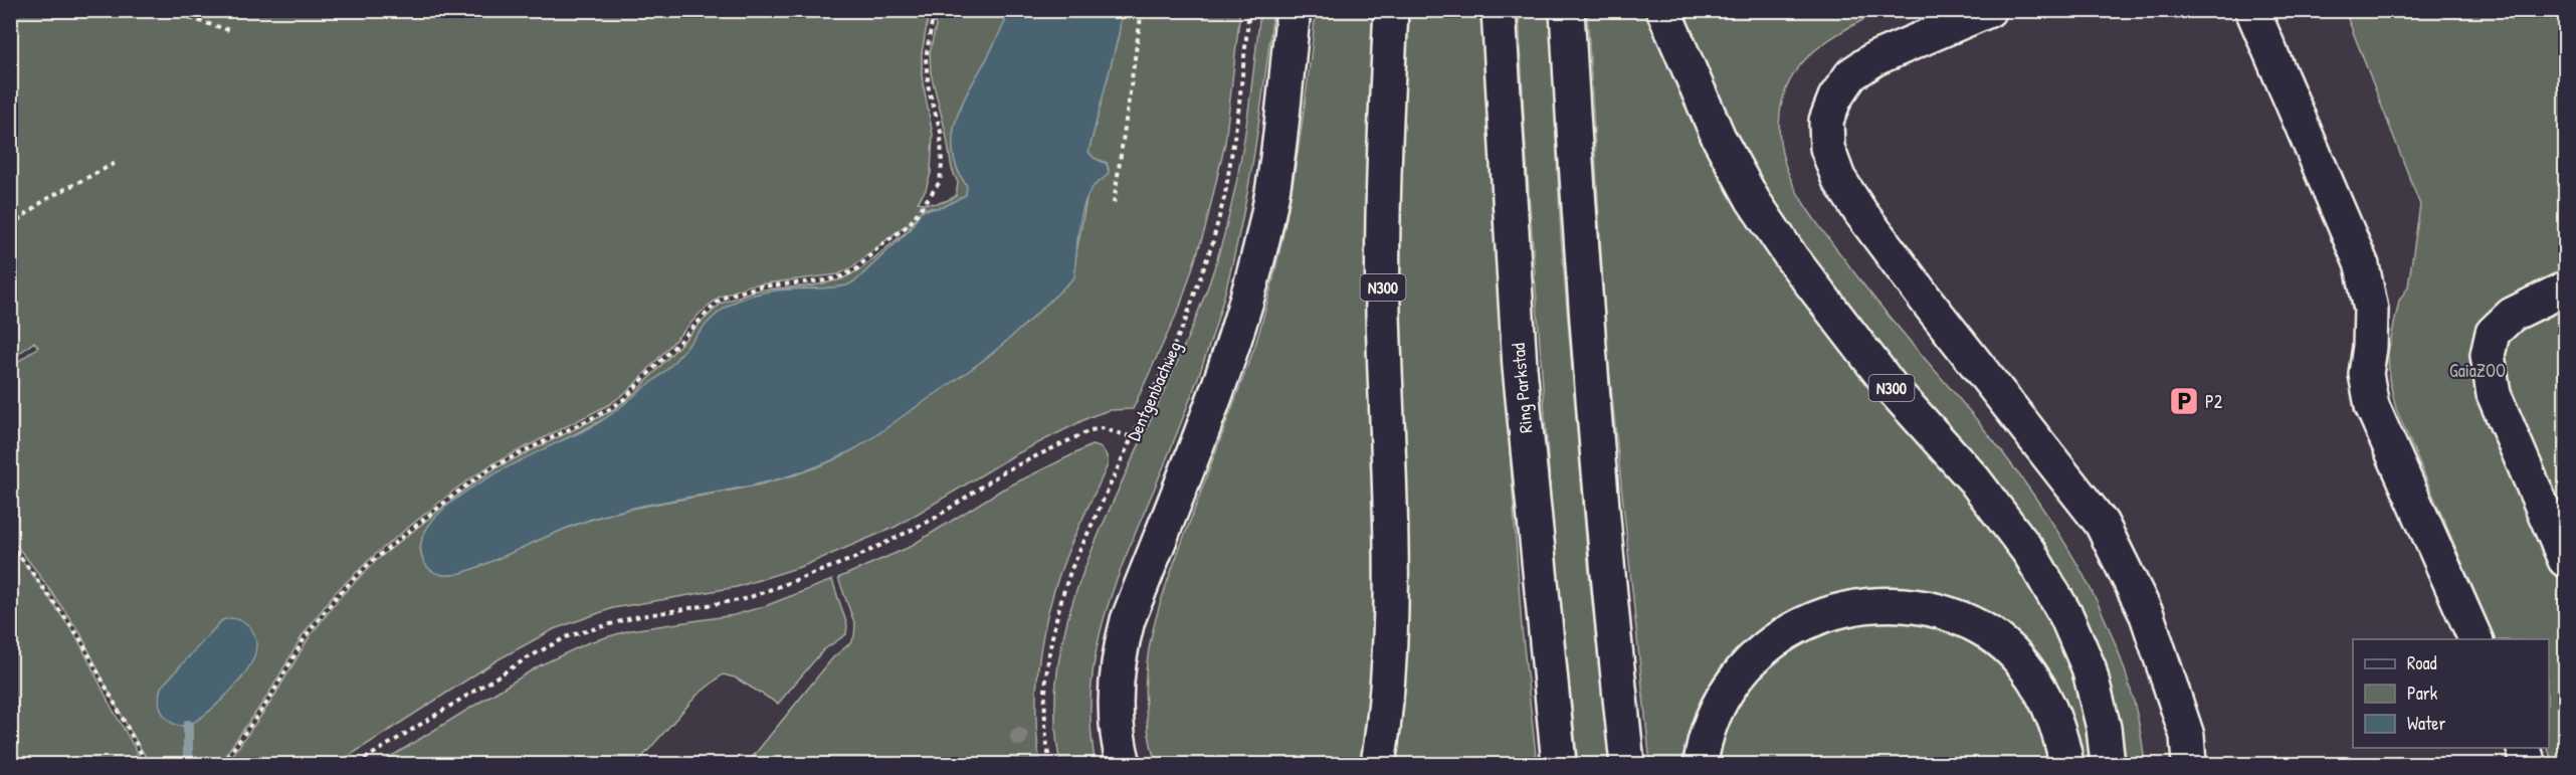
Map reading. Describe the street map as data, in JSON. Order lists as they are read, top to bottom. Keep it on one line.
{"streets":{"main road":["N300","Ring Parkstad"],"path":["Dentgenbachweg"]},"parks":["GaiaZOO"],"places":{"parking":["P2"]},"legend":["Road","Park","Water"]}
